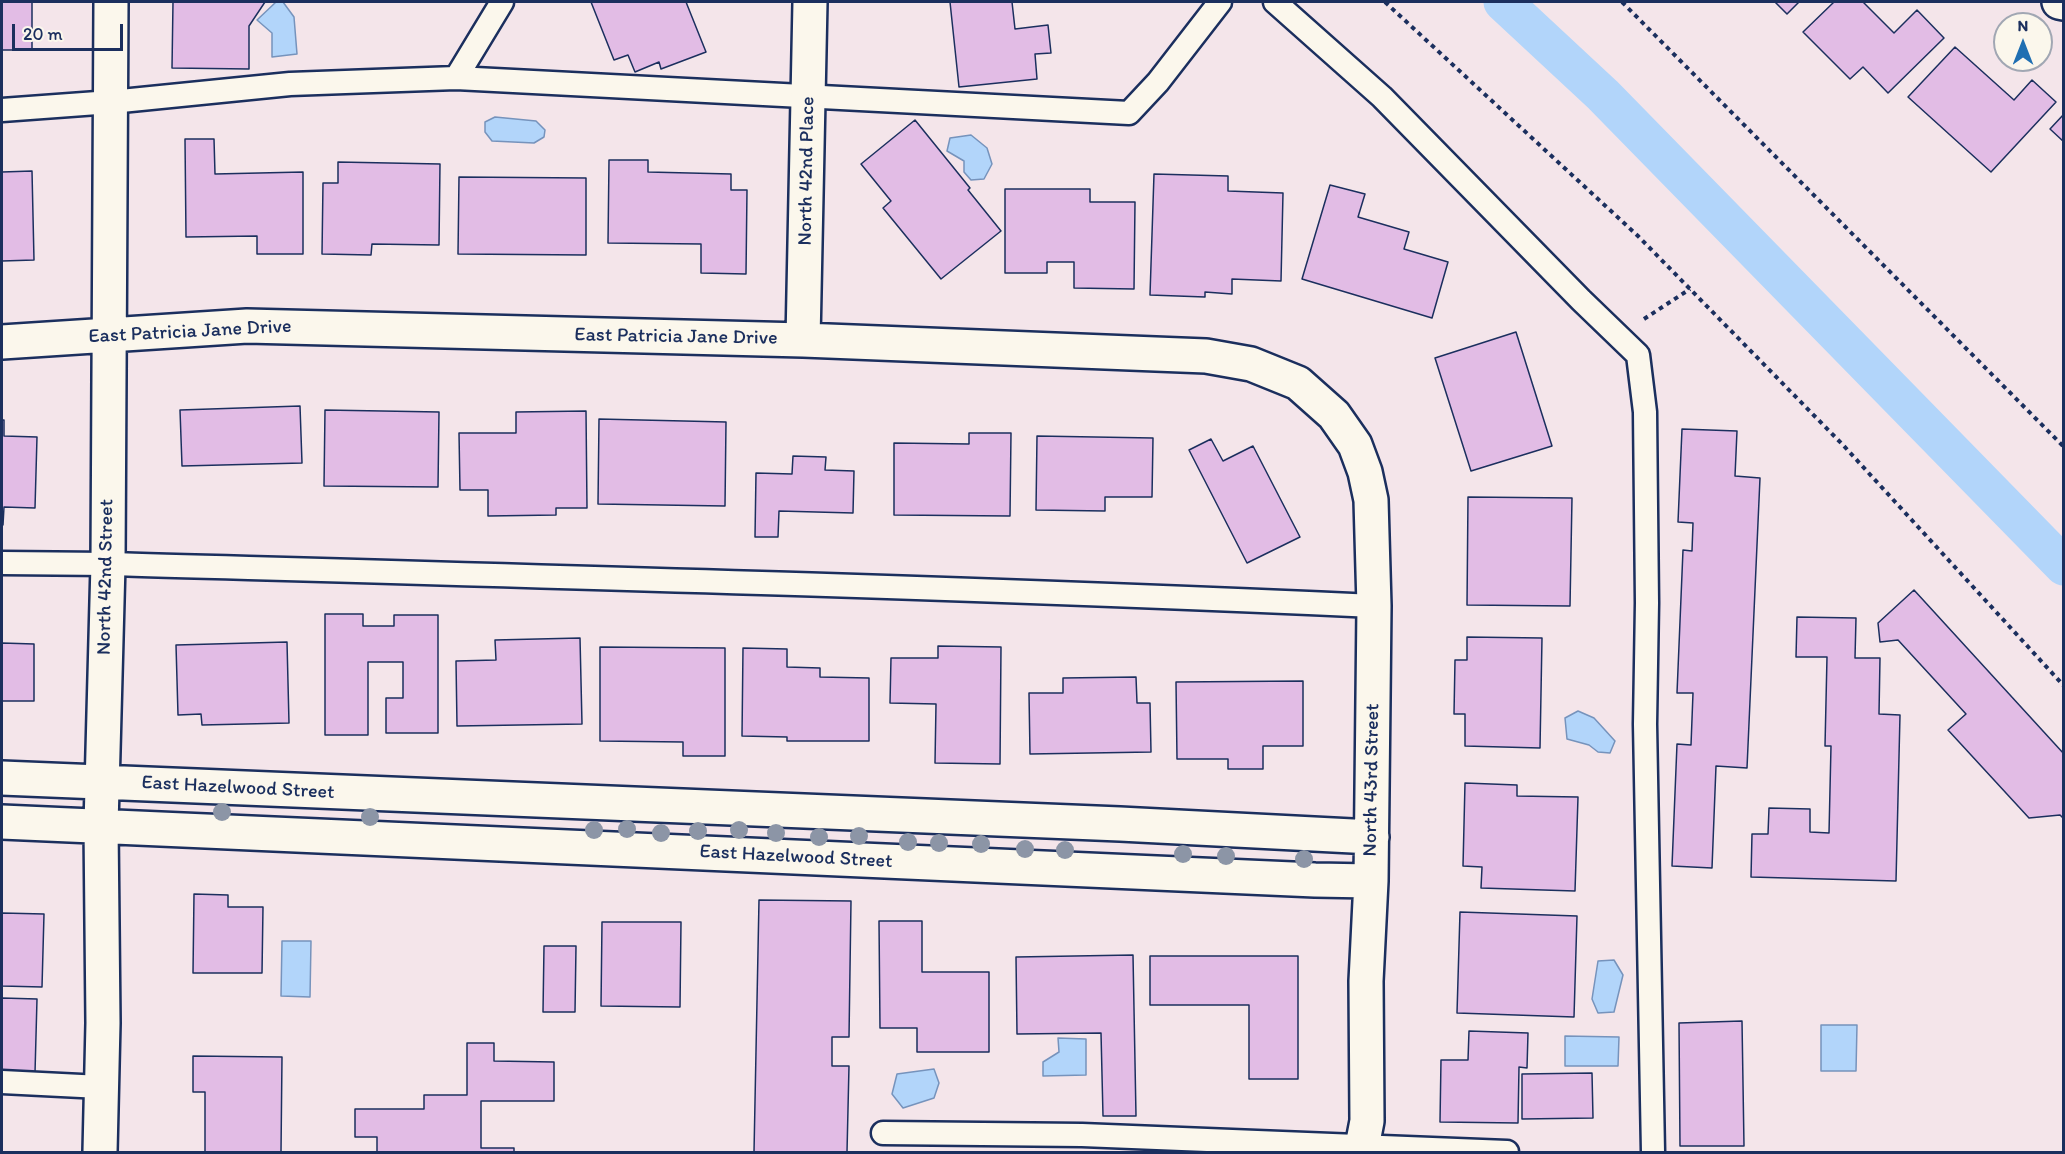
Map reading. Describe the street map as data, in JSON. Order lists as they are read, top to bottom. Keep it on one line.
{"streets":{"street":["North 42nd Place","East Patricia Jane Drive","North 42nd Street","North 43rd Street","East Hazelwood Street"]},"crossings":[["North 42nd Place","East Patricia Jane Drive"],["East Patricia Jane Drive","North 42nd Street"],["East Patricia Jane Drive","North 43rd Street"],["North 42nd Street","East Hazelwood Street"],["North 43rd Street","East Hazelwood Street"]],"scale_bar":"20 m","north":"top"}
